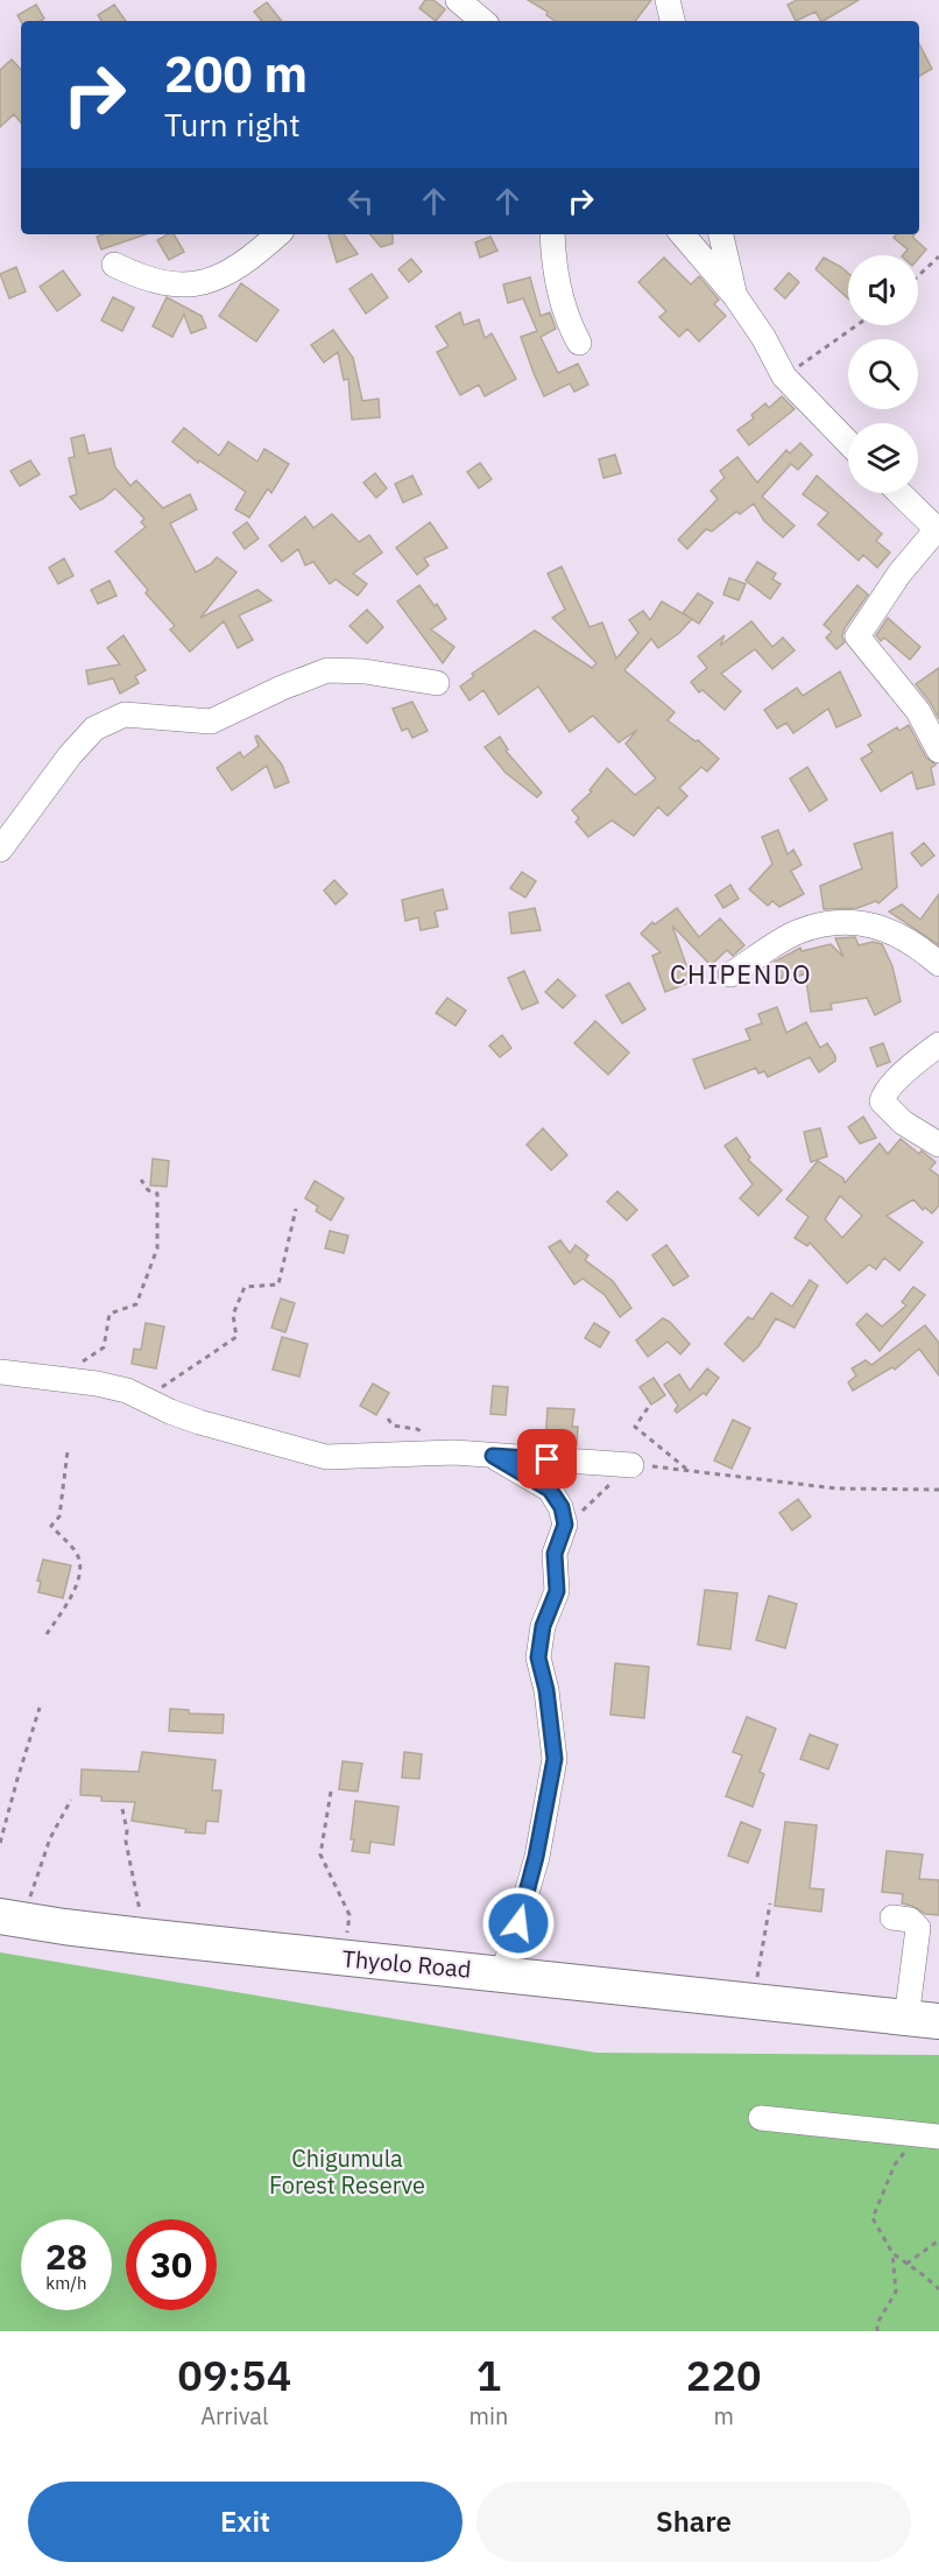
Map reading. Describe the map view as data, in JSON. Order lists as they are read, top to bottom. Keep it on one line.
{"streets":{"highway":["Thyolo Road"]},"districts":["CHIPENDO"],"parks":["Chigumula Forest Reserve"],"page":{"turn":["200 m","Turn right"],"speed":"28 km/h","limit":"30","eta":["09:54","Arrival","1","min","220","m"],"buttons":["Exit","Share"]}}
